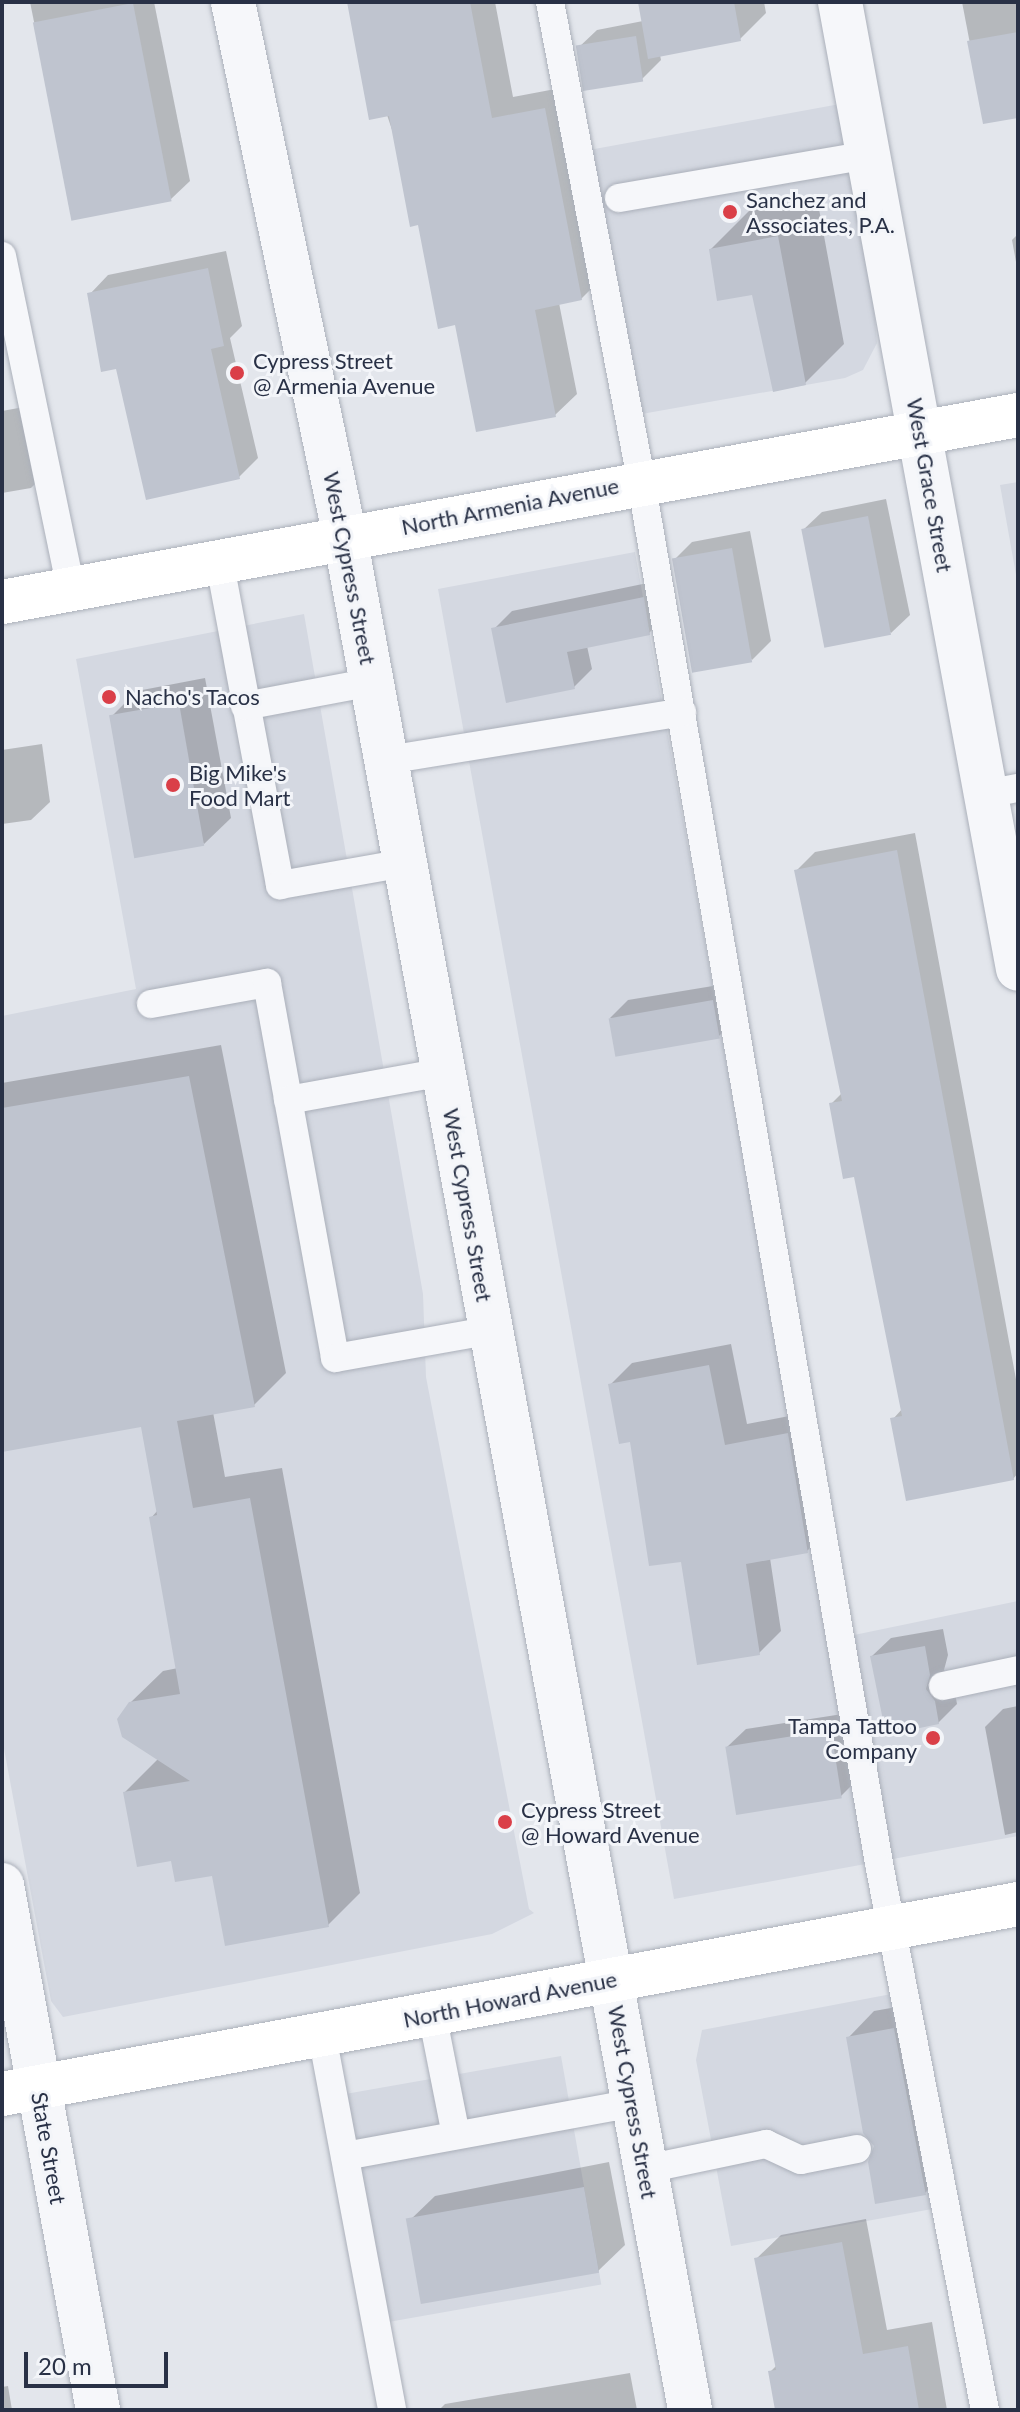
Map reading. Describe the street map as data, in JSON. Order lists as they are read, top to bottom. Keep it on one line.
{"streets":{"main road":["North Armenia Avenue","North Howard Avenue"],"street":["West Grace Street","West Cypress Street","State Street"]},"crossings":[["West Grace Street","North Armenia Avenue"],["North Armenia Avenue","West Cypress Street"],["West Cypress Street","North Howard Avenue"],["North Howard Avenue","State Street"]],"places":["Sanchez and Associates, P.A.","Cypress Street @ Armenia Avenue","Nacho's Tacos","Big Mike's Food Mart","Tampa Tattoo Company","Cypress Street @ Howard Avenue"],"scale_bar":"20 m"}
